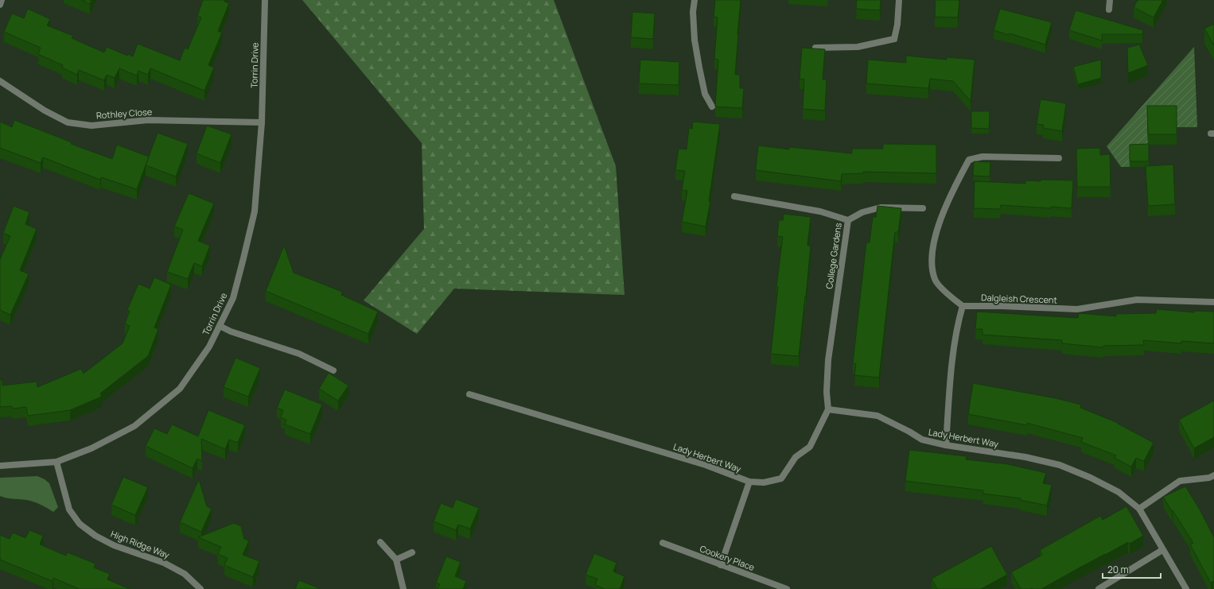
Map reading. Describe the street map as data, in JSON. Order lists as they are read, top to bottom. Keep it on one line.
{"streets":{"street":["Torrin Drive","Rothley Close","College Gardens","Dalgleish Crescent","Lady Herbert Way","High Ridge Way","Cookery Place"]},"crossings":[["Torrin Drive","Rothley Close"],["Torrin Drive","High Ridge Way"],["College Gardens","Lady Herbert Way"]],"scale_bar":"20 m"}
